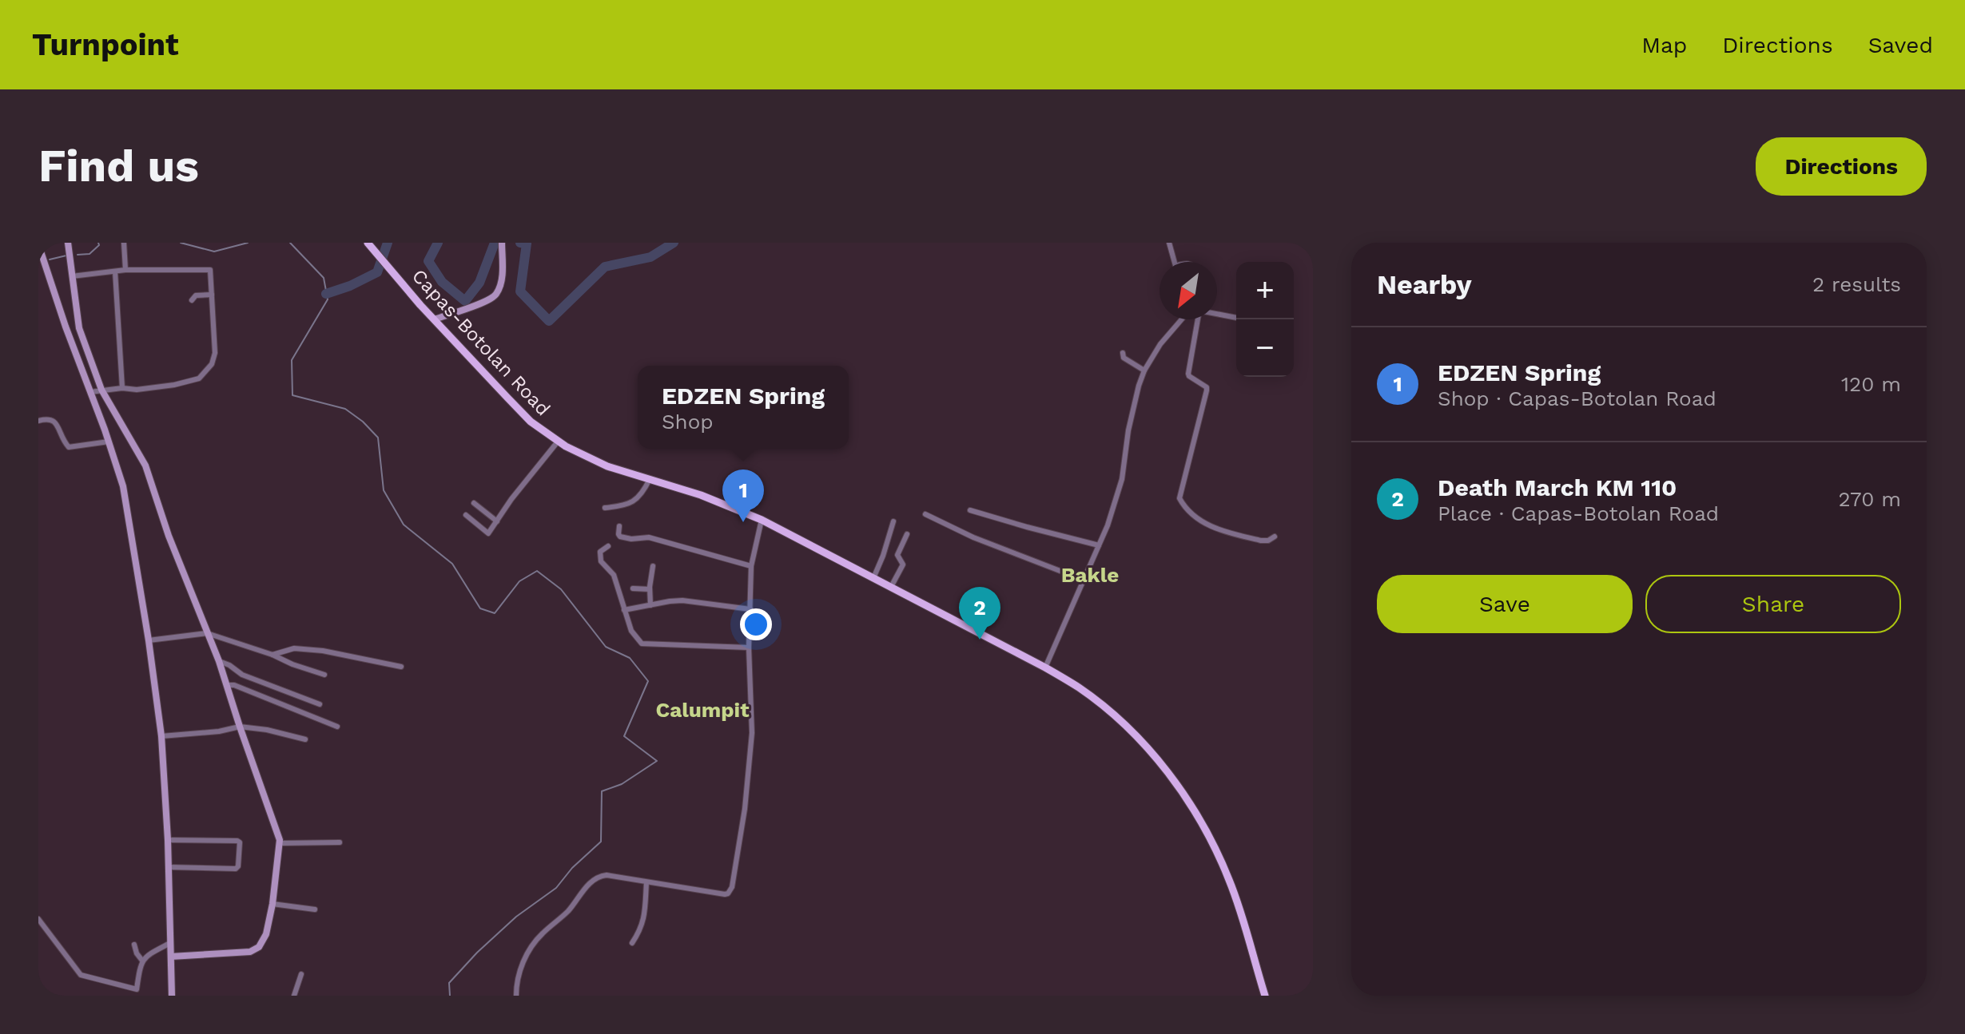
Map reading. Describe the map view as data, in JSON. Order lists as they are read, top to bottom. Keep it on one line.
{"streets":{"main road":["Capas-Botolan Road"]},"districts":["Bakle","Calumpit"],"north":"bottom left","page":{"header":"Turnpoint","nav":["Map","Directions","Saved"],"buttons":["Directions",["Save","Share"]],"title":"Find us","heading":["Nearby","2 results"],"map_buttons":["+","−"],"list":[{"mark":"1","name":"EDZEN Spring","note":"Shop · Capas-Botolan Road","value":"120 m"},{"mark":"2","name":"Death March KM 110","note":"Place · Capas-Botolan Road","value":"270 m"}],"popup":["EDZEN Spring","Shop"],"pins":["1","2"]}}
